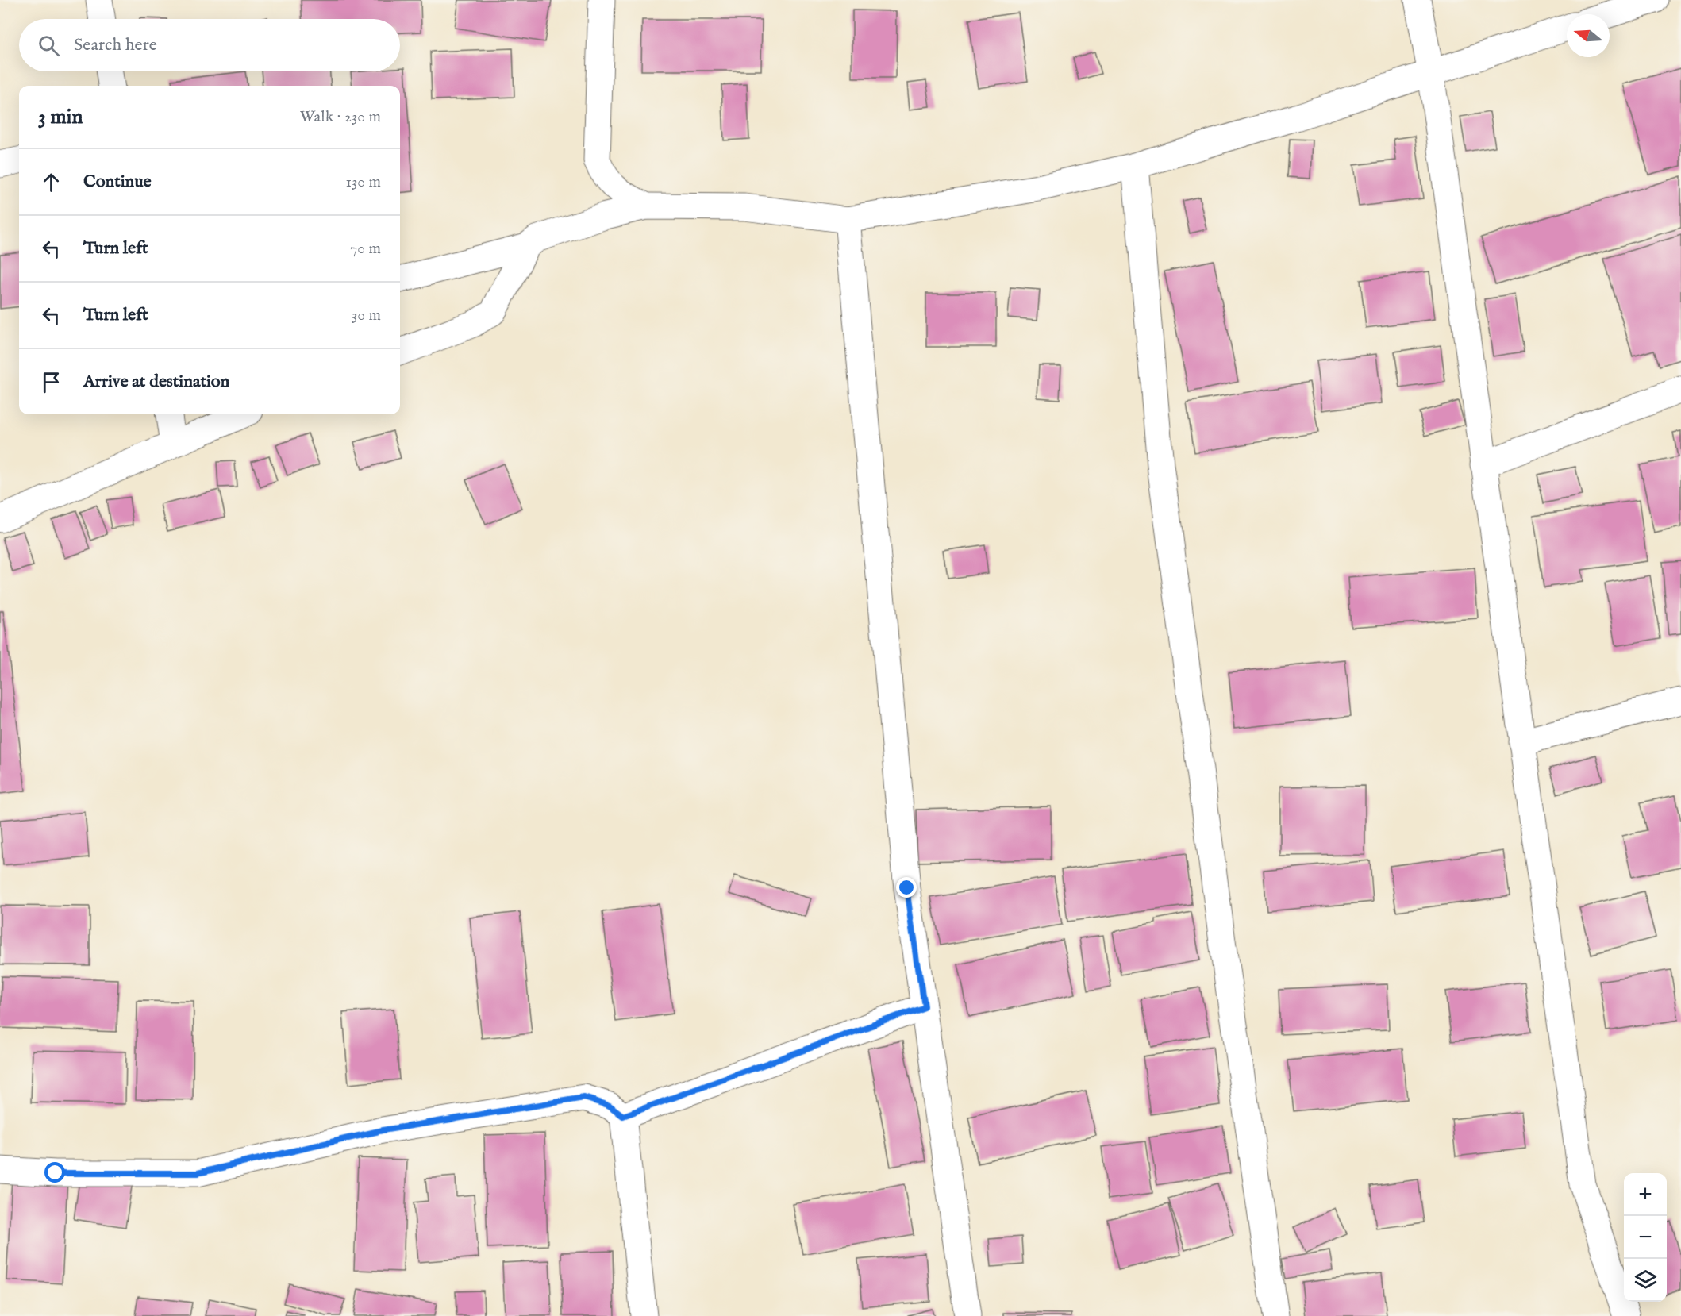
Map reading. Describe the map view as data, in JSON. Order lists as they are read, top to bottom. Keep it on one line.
{"north":"left","page":{"search":"Search here","heading":["3 min","Walk · 230 m"],"list":[["Continue","130 m"],["Turn left","70 m"],["Turn left","30 m"],"Arrive at destination"],"map_buttons":["+","−"]}}
